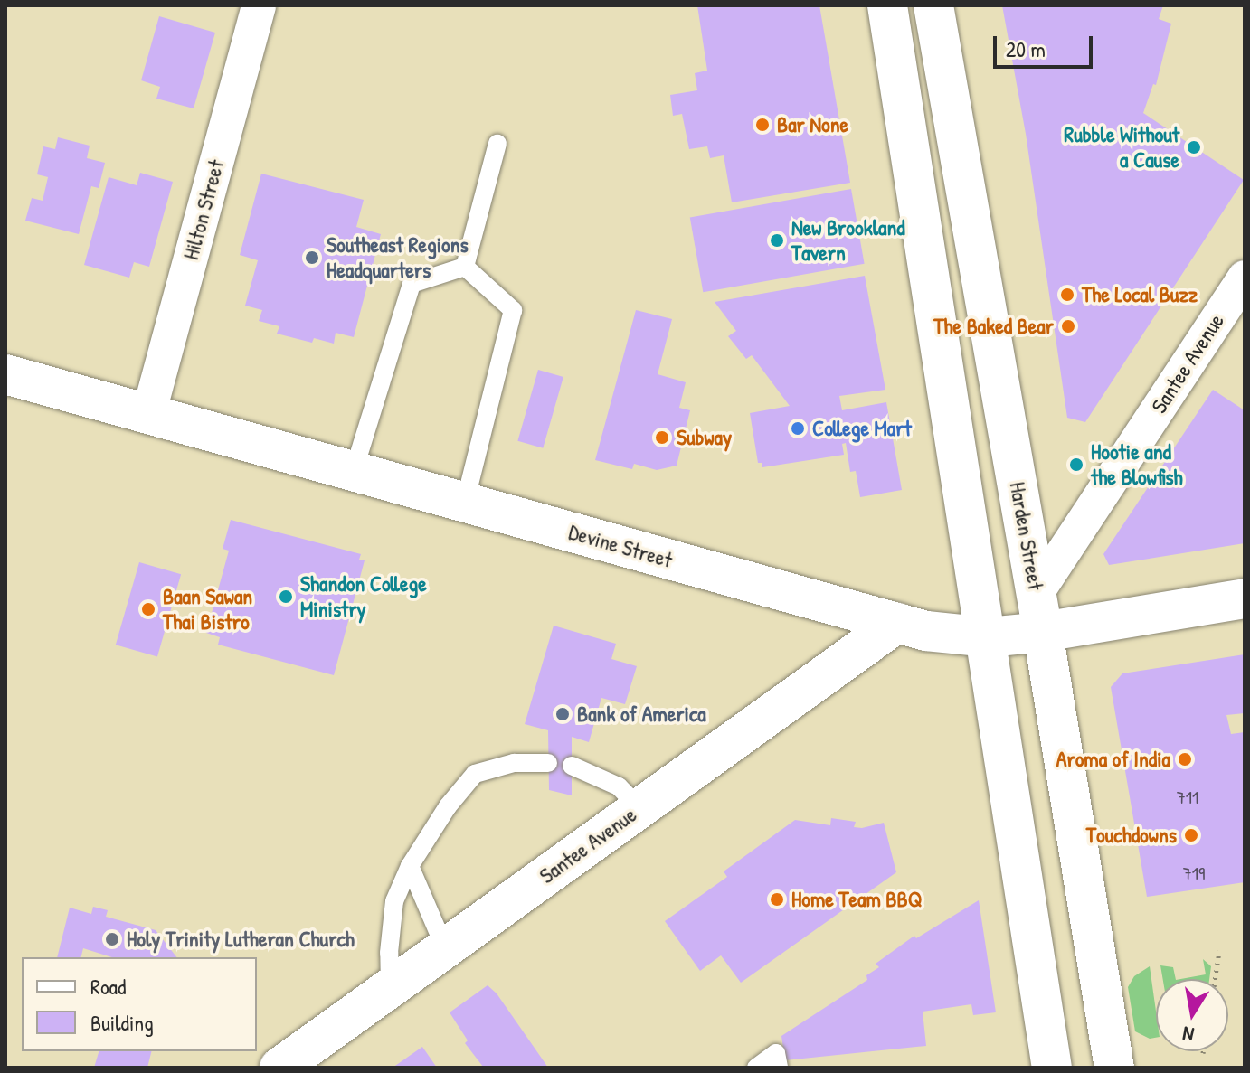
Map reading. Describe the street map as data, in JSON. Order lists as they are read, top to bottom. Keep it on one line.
{"streets":{"main road":["Santee Avenue","Harden Street","Devine Street"],"street":["Hilton Street"]},"crossings":[["Hilton Street","Devine Street"],["Santee Avenue","Harden Street"],["Santee Avenue","Devine Street"],["Harden Street","Devine Street"]],"places":["Bar None","Rubble Without a Cause","New Brookland Tavern","Southeast Regions Headquarters","The Local Buzz","The Baked Bear","College Mart","Subway","Hootie and the Blowfish","Shandon College Ministry","Baan Sawan Thai Bistro","Bank of America","Aroma of India","Touchdowns","Home Team BBQ","Holy Trinity Lutheran Church"],"house_numbers":["711","719"],"legend":["Road","Building"],"scale_bar":"20 m","north":"bottom"}
